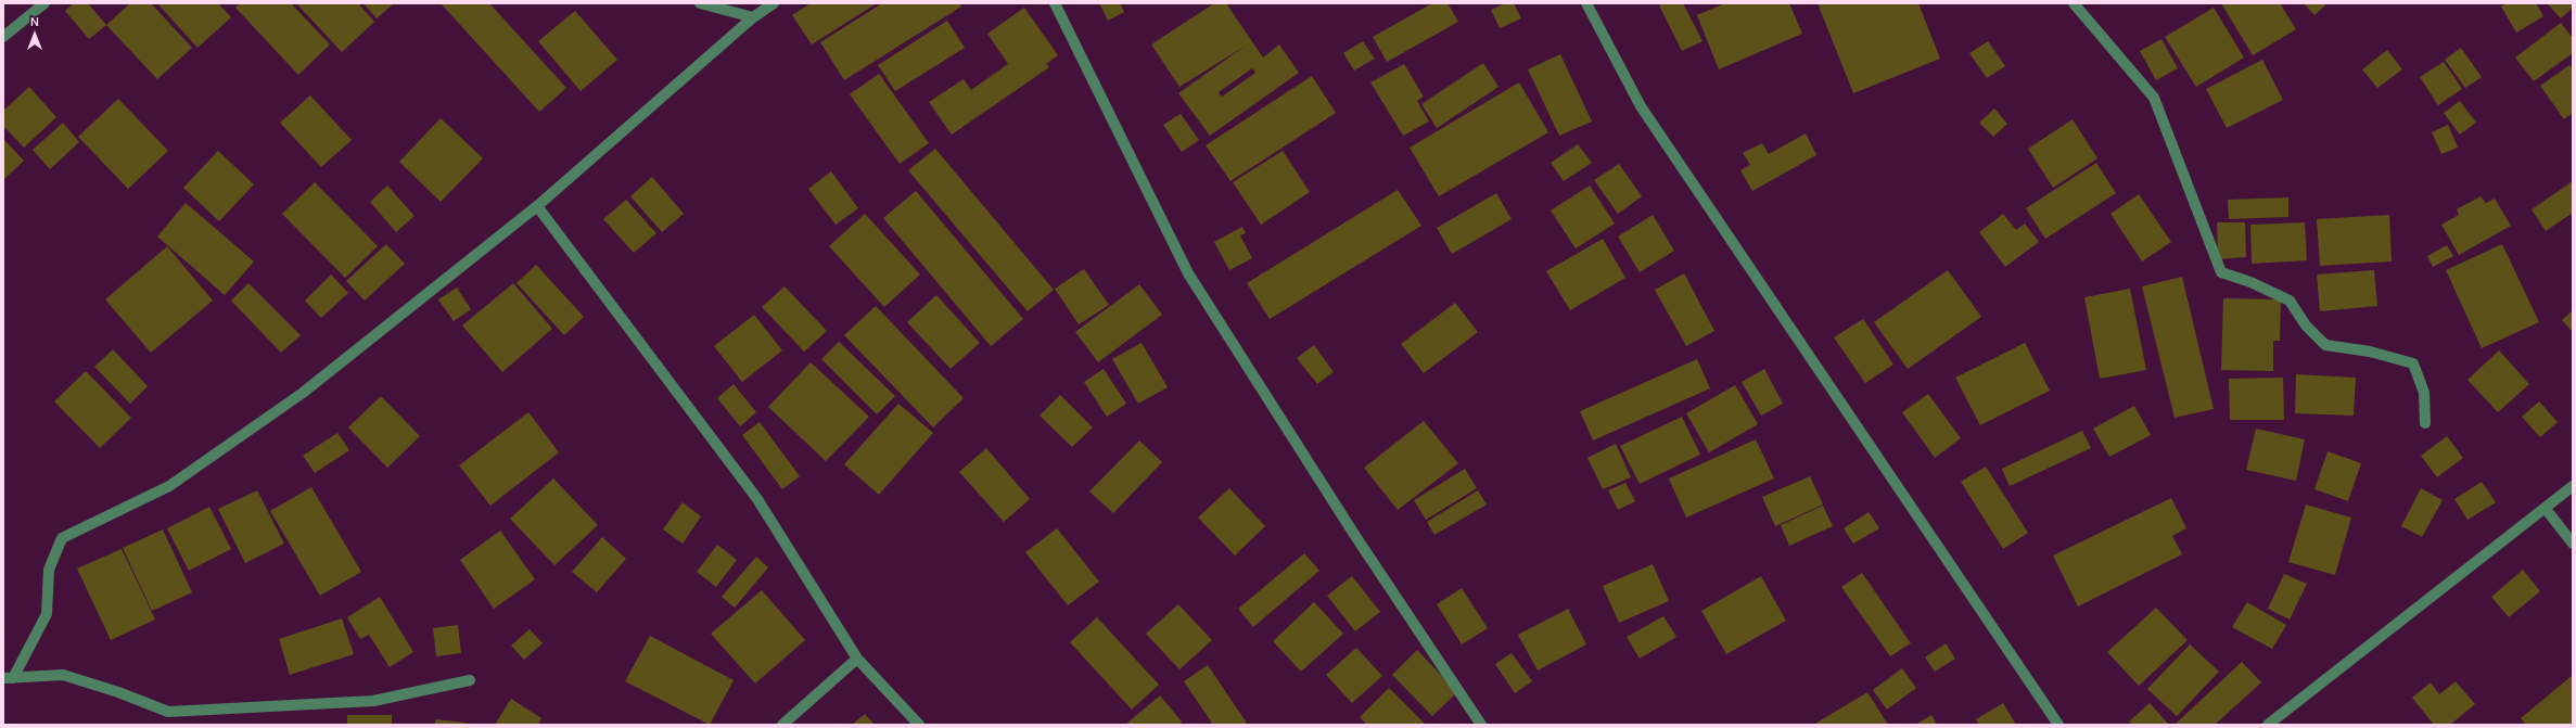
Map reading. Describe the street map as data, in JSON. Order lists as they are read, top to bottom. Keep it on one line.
{"north":"top"}
